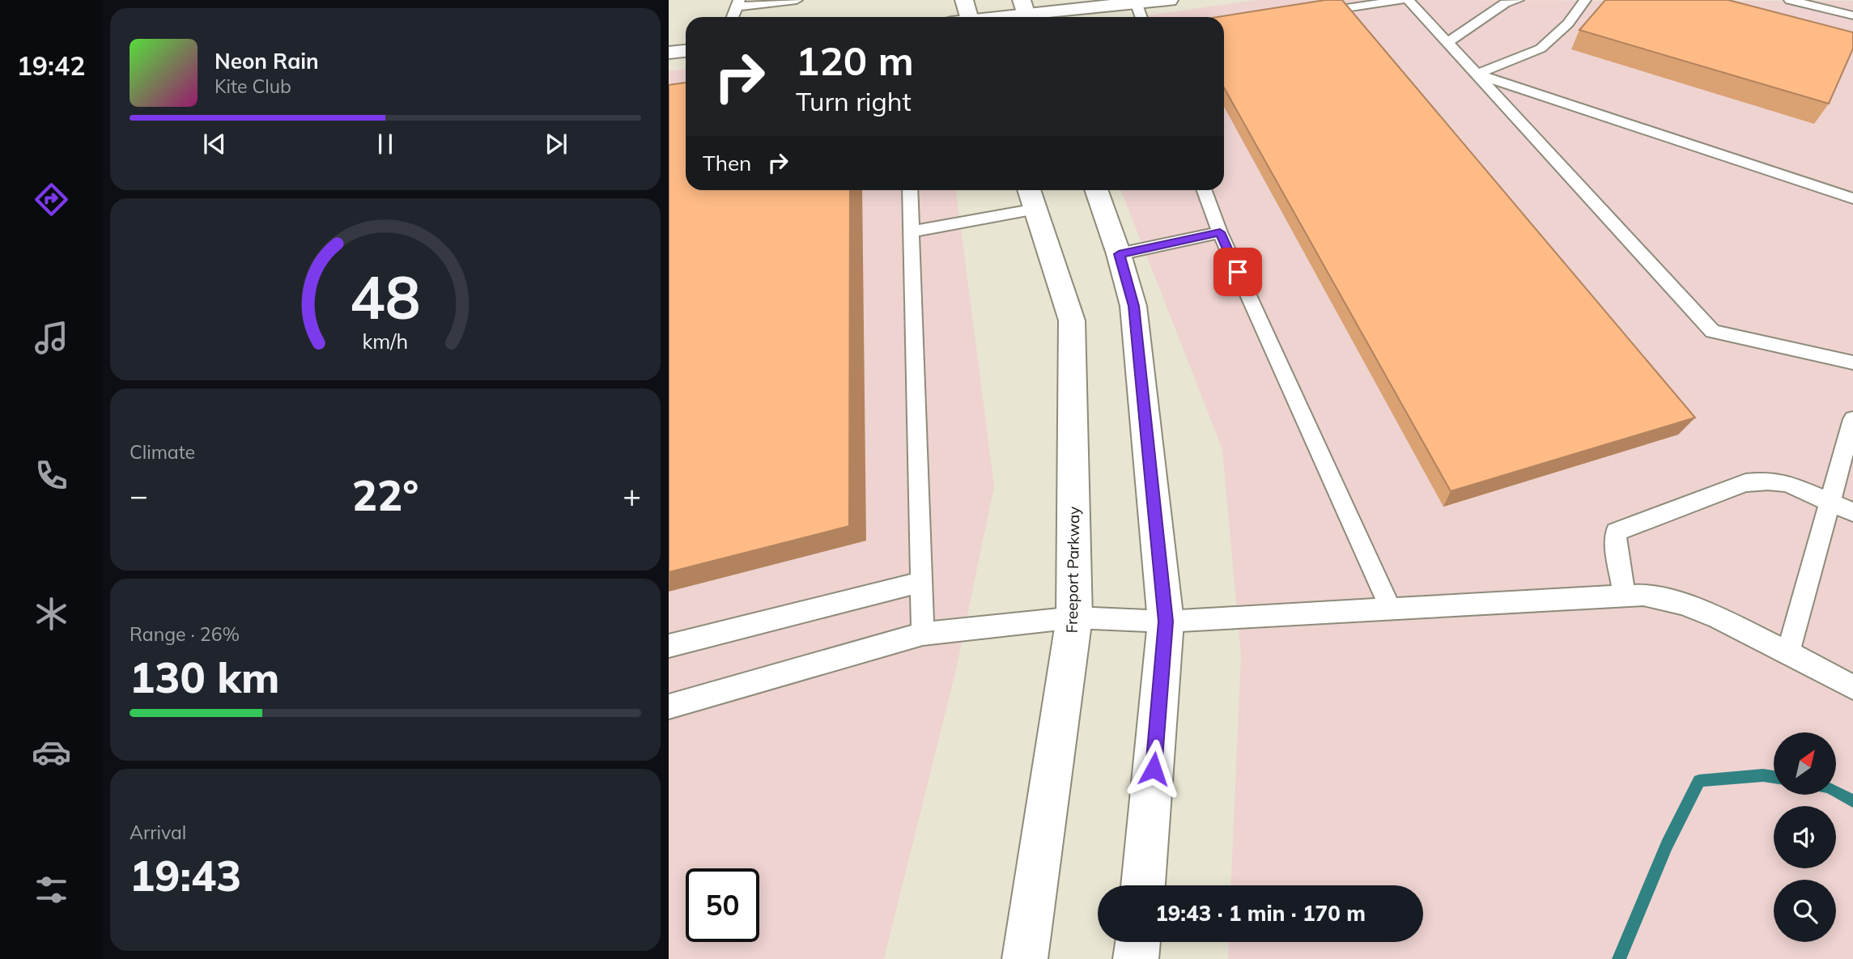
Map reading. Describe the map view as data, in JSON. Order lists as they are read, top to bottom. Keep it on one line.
{"streets":{"main road":["Freeport Parkway"]},"north":"top right","page":{"tabs":"19:42","turn":["120 m","Turn right"],"song":["Neon Rain","Kite Club"],"then":"Then","tile":["Climate",["Range · 26%","130 km"],["Arrival","19:43"]],"heat":["−","22°","+"],"limit":"50","trip":"19:43 · 1 min · 170 m","gauge":["48","km/h"]}}
